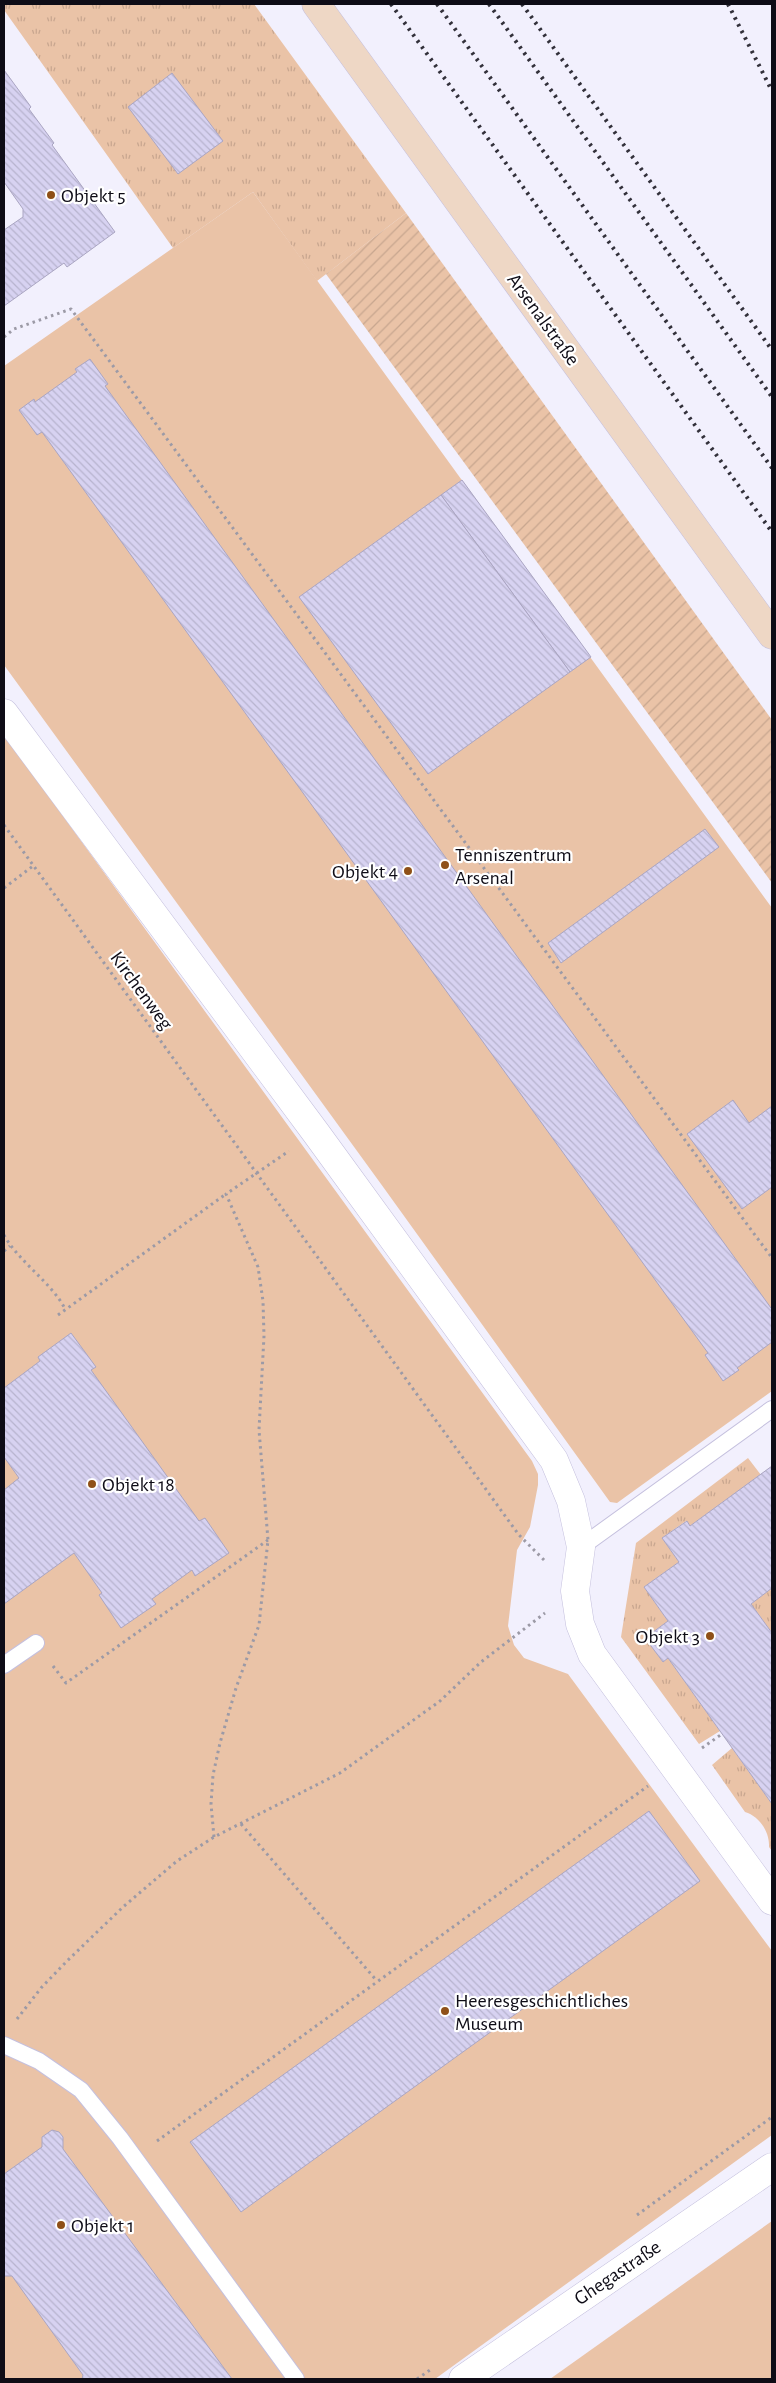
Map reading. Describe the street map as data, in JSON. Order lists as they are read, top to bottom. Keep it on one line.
{"streets":{"main road":["Arsenalstraße"],"street":["Ghegastraße"],"path":["Kirchenweg"]},"places":["Objekt 5","Tenniszentrum Arsenal","Objekt 4","Objekt 18","Objekt 3","Heeresgeschichtliches Museum","Objekt 1"]}
